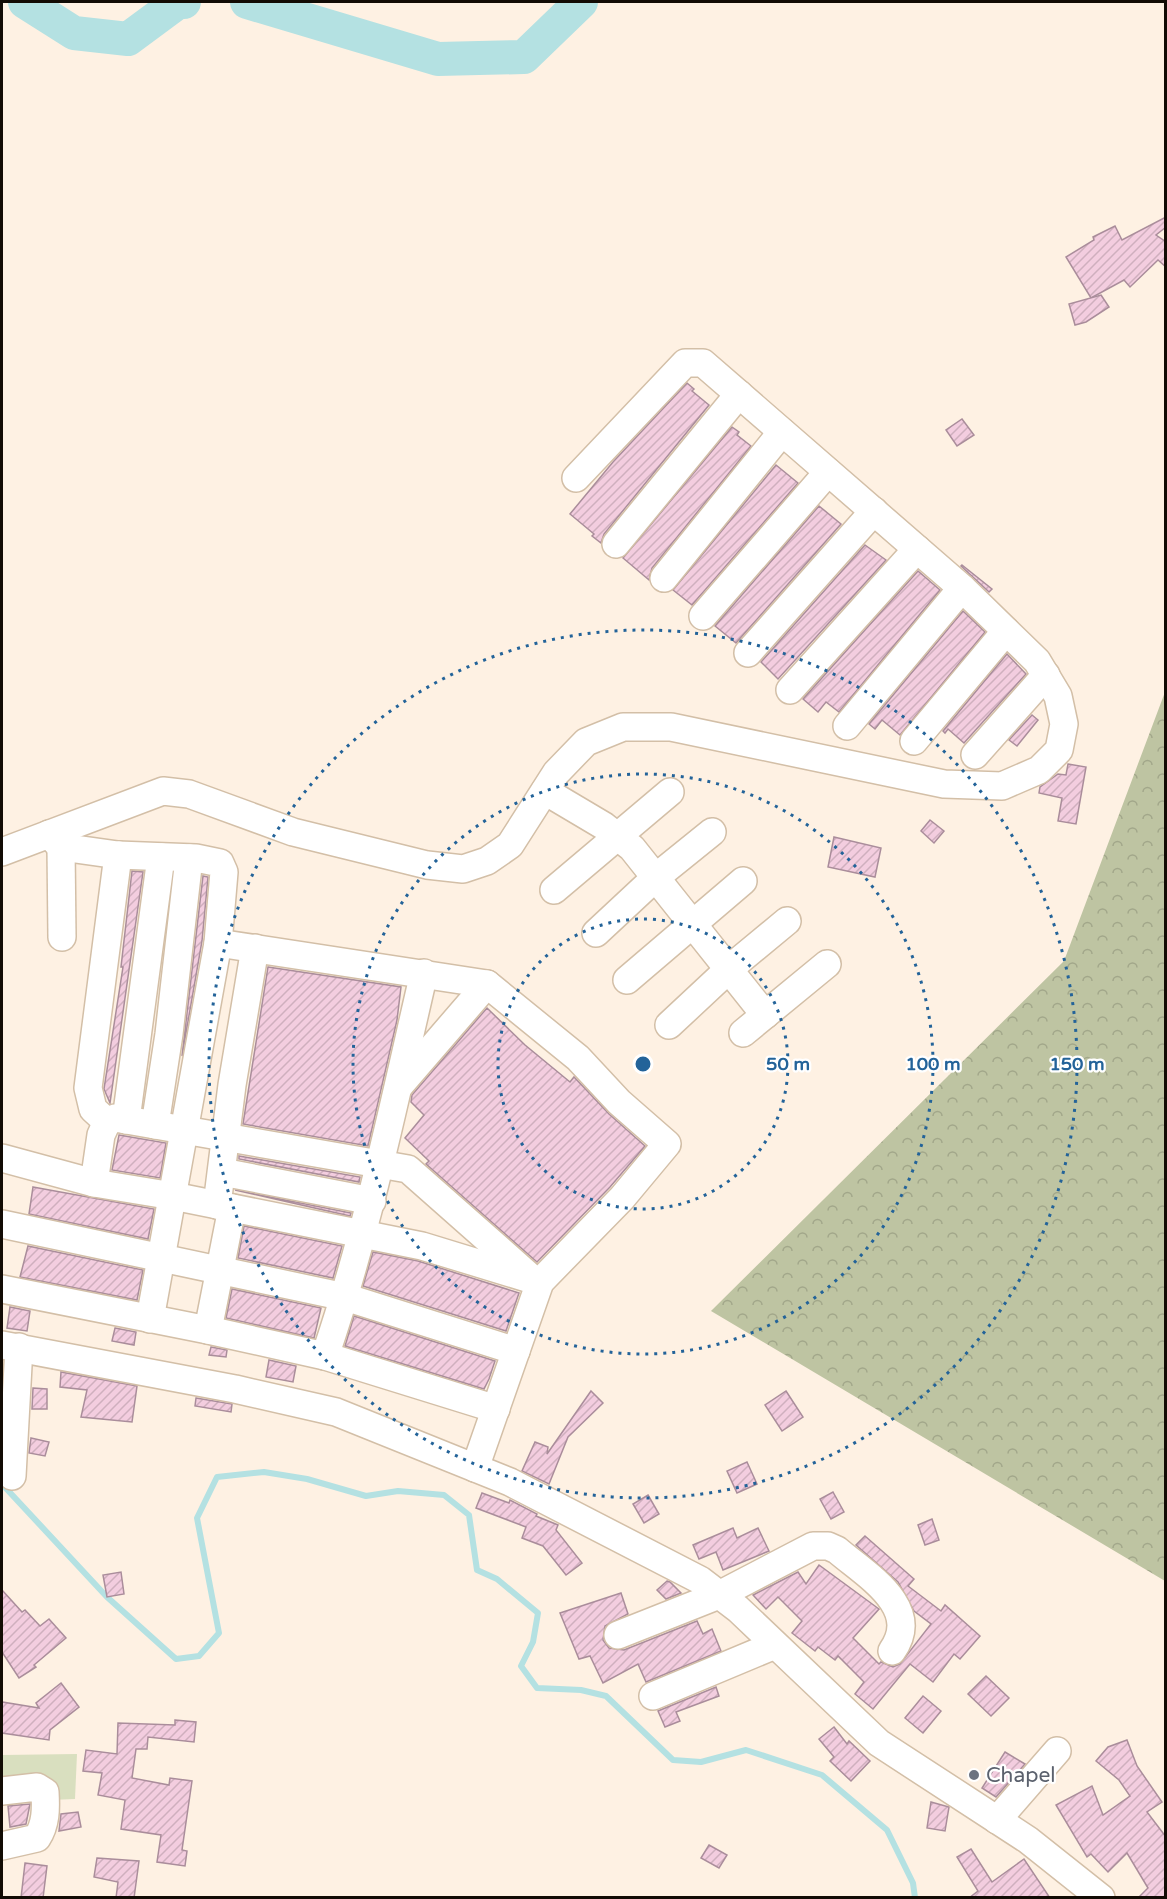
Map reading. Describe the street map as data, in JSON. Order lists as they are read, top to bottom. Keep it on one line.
{"places":["Chapel"],"rings":["50 m","100 m","150 m"]}
